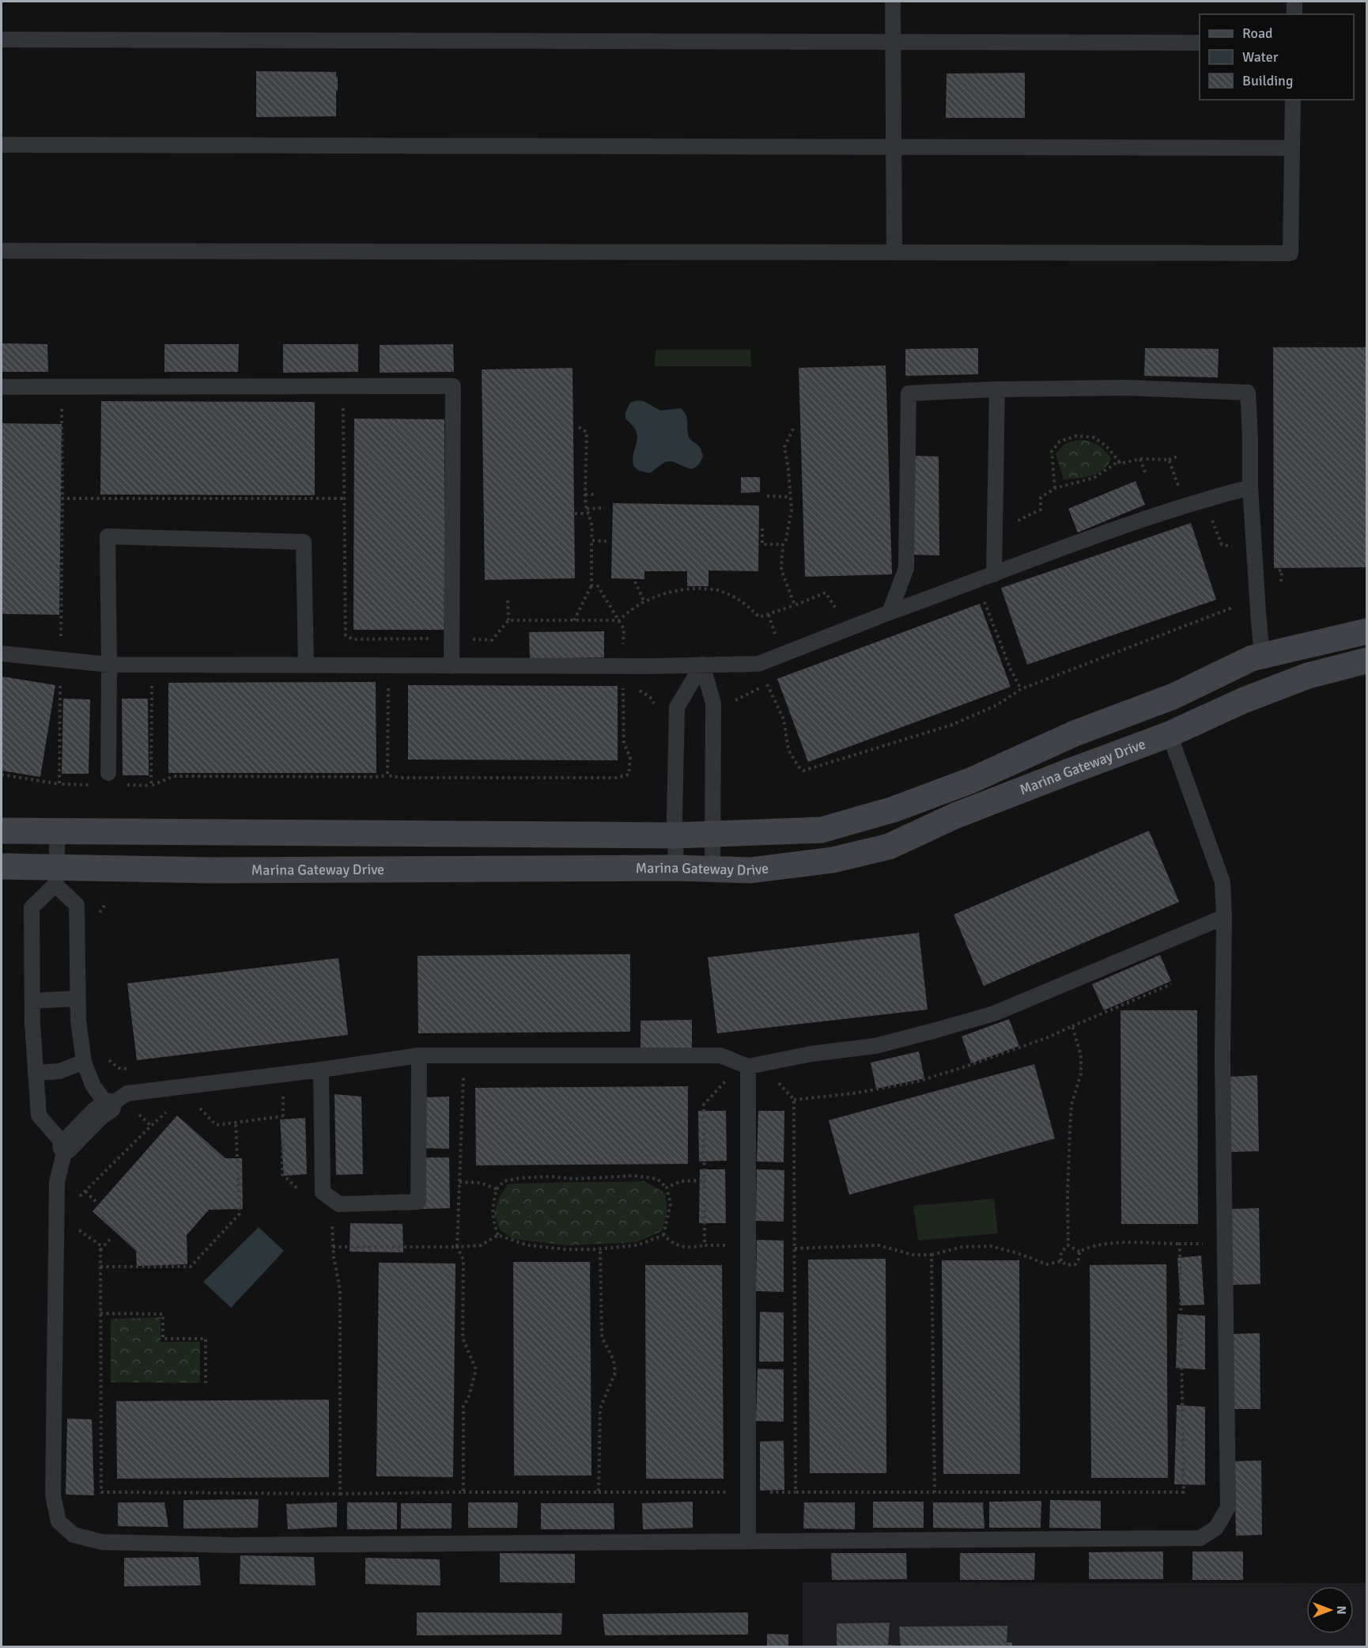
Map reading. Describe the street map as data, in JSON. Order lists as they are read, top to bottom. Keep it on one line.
{"streets":{"street":["Marina Gateway Drive"]},"legend":["Road","Water","Building"],"north":"right"}
